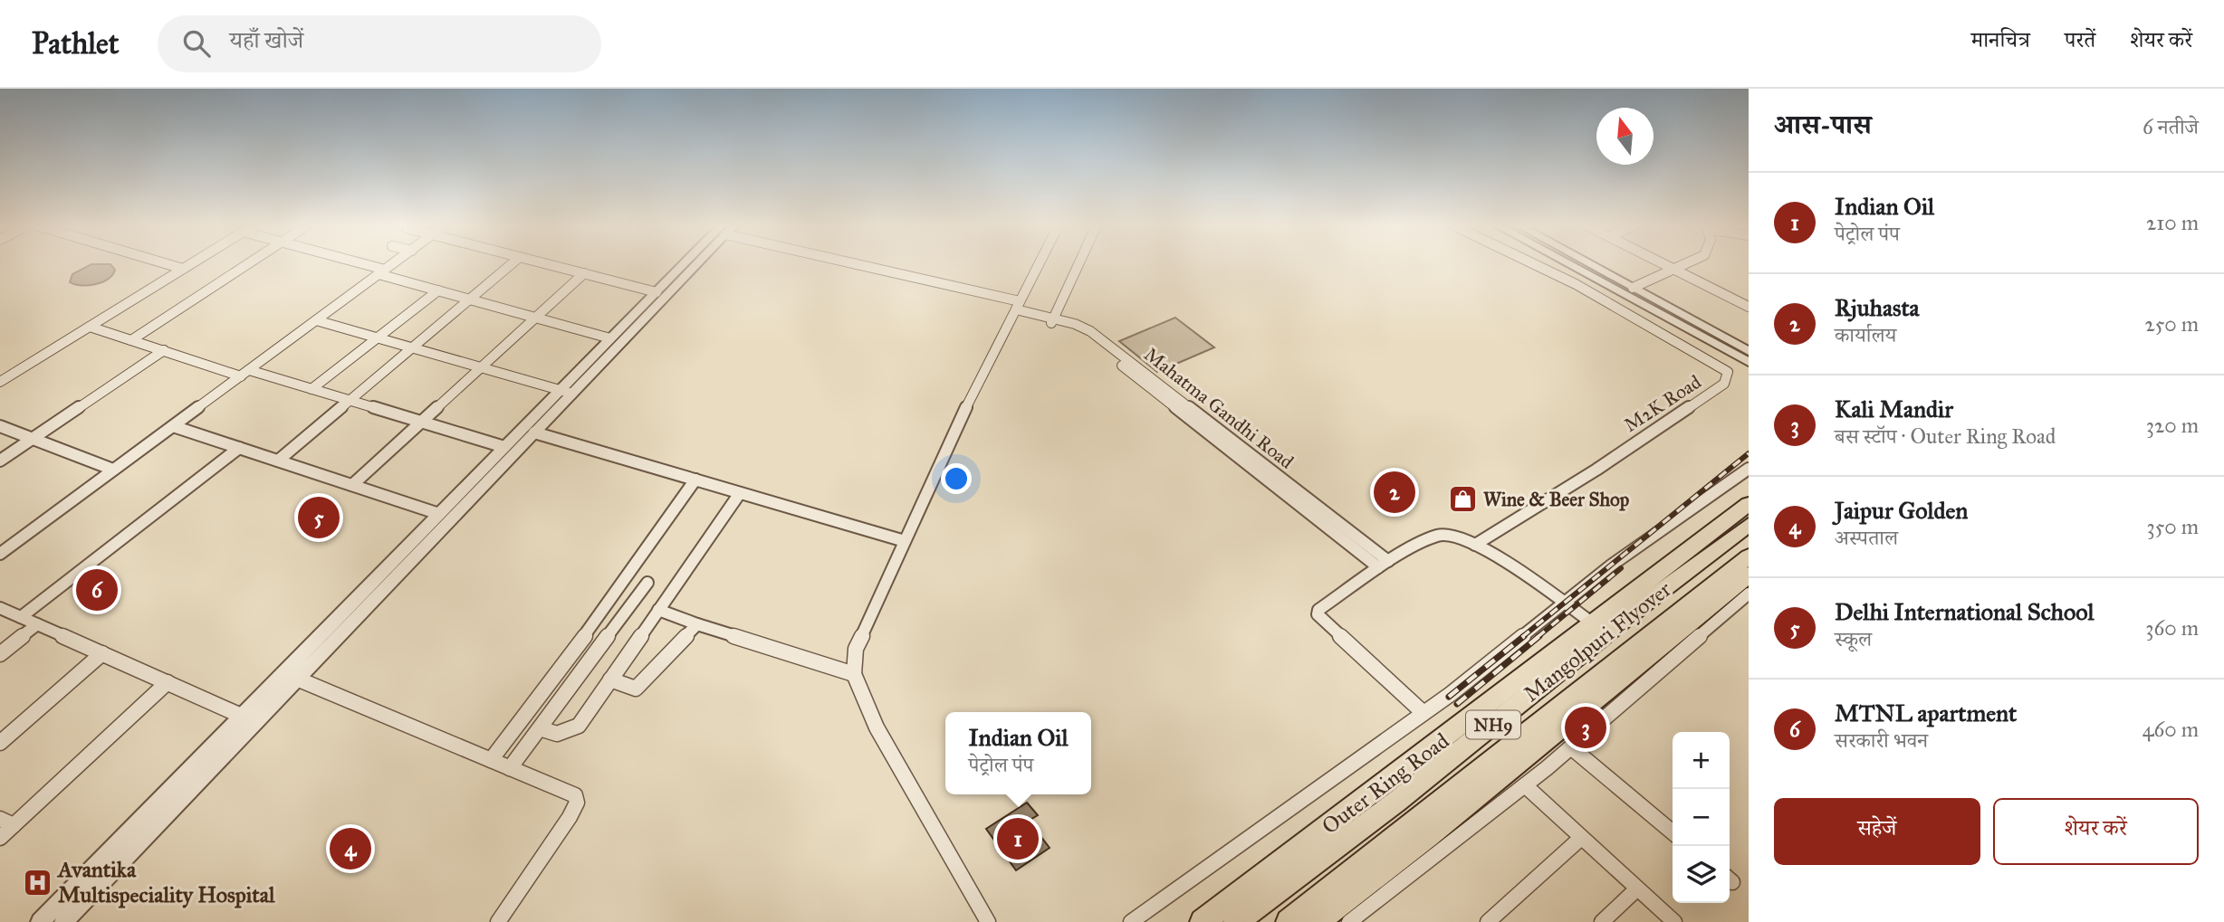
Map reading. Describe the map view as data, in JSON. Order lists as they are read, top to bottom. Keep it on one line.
{"streets":{"main road":["Mangolpuri Flyover","NH9","Outer Ring Road"],"street":["M2K Road","Mahatma Gandhi Road"]},"crossings":[["Mangolpuri Flyover","Outer Ring Road"]],"places":{"shop":["Wine & Beer Shop"],"hospital":["Avantika Multispeciality Hospital"]},"north":"top","page":{"header":"Pathlet","search":"यहाँ खोजें","nav":["मानचित्र","परतें","शेयर करें"],"heading":["आस-पास","6 नतीजे"],"list":[{"mark":"1","name":"Indian Oil","note":"पेट्रोल पंप","value":"210 m"},{"mark":"2","name":"Rjuhasta","note":"कार्यालय","value":"250 m"},{"mark":"3","name":"Kali Mandir","note":"बस स्टॉप · Outer Ring Road","value":"320 m"},{"mark":"4","name":"Jaipur Golden","note":"अस्पताल","value":"350 m"},{"mark":"5","name":"Delhi International School","note":"स्कूल","value":"360 m"},{"mark":"6","name":"MTNL apartment","note":"सरकारी भवन","value":"460 m"}],"pins":["2","5","6","3","1","4"],"popup":["Indian Oil","पेट्रोल पंप"],"map_buttons":["+","−"],"buttons":["सहेजें","शेयर करें"]}}
